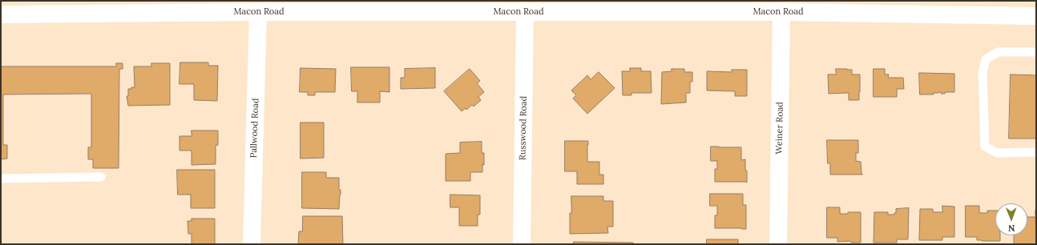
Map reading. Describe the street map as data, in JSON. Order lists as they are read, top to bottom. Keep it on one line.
{"streets":{"main road":["Macon Road","Pallwood Road","Russwood Road","Weiner Road"]},"crossings":[["Macon Road","Pallwood Road"],["Macon Road","Russwood Road"],["Macon Road","Weiner Road"]],"north":"bottom"}
